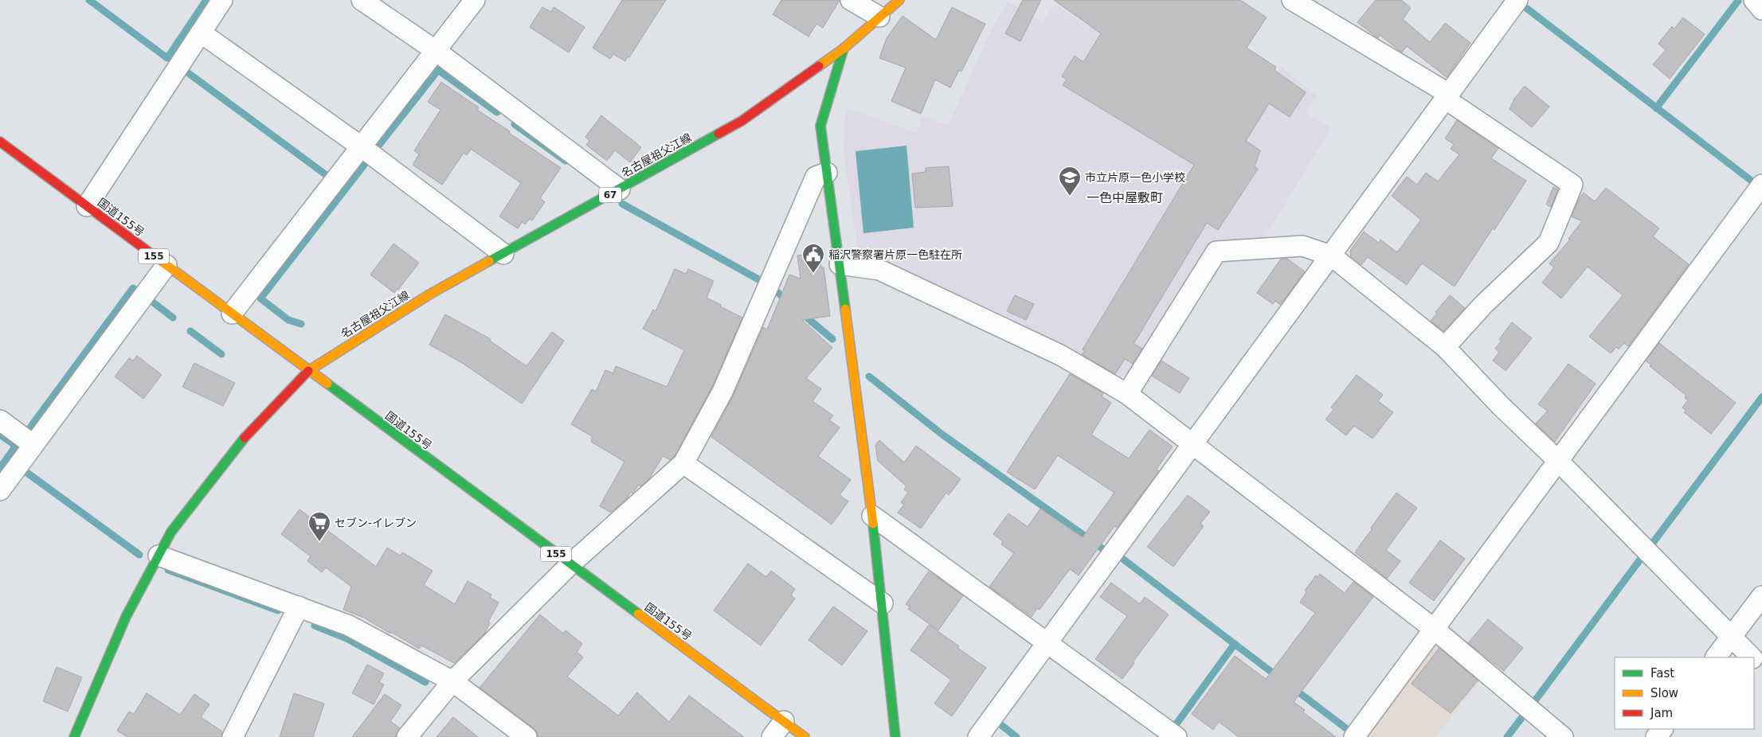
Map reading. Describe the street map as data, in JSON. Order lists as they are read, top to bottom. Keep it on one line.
{"streets":{"main road":["名古屋祖父江線","67","国道155号","155"]},"crossings":[["名古屋祖父江線","国道155号"]],"districts":["一色中屋敷町"],"places":{"school or university":["市立片原一色小学校"],"public building":["稲沢警察署片原一色駐在所"],"supermarket":["セブン-イレブン"]},"legend":["Fast","Slow","Jam"]}
